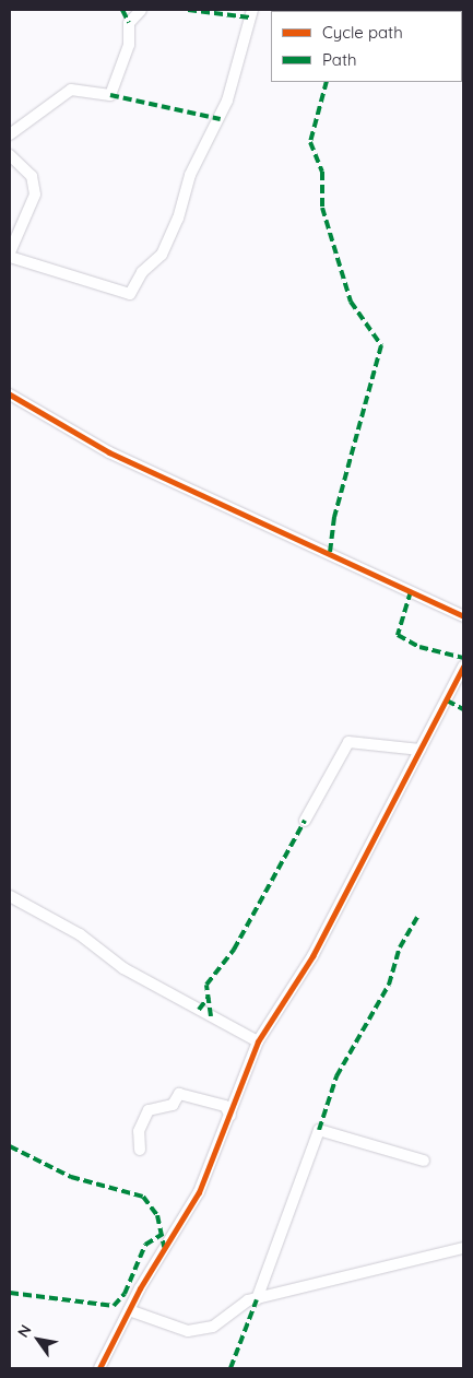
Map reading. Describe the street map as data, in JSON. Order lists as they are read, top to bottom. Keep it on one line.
{"legend":["Cycle path","Path"],"north":"top left"}
